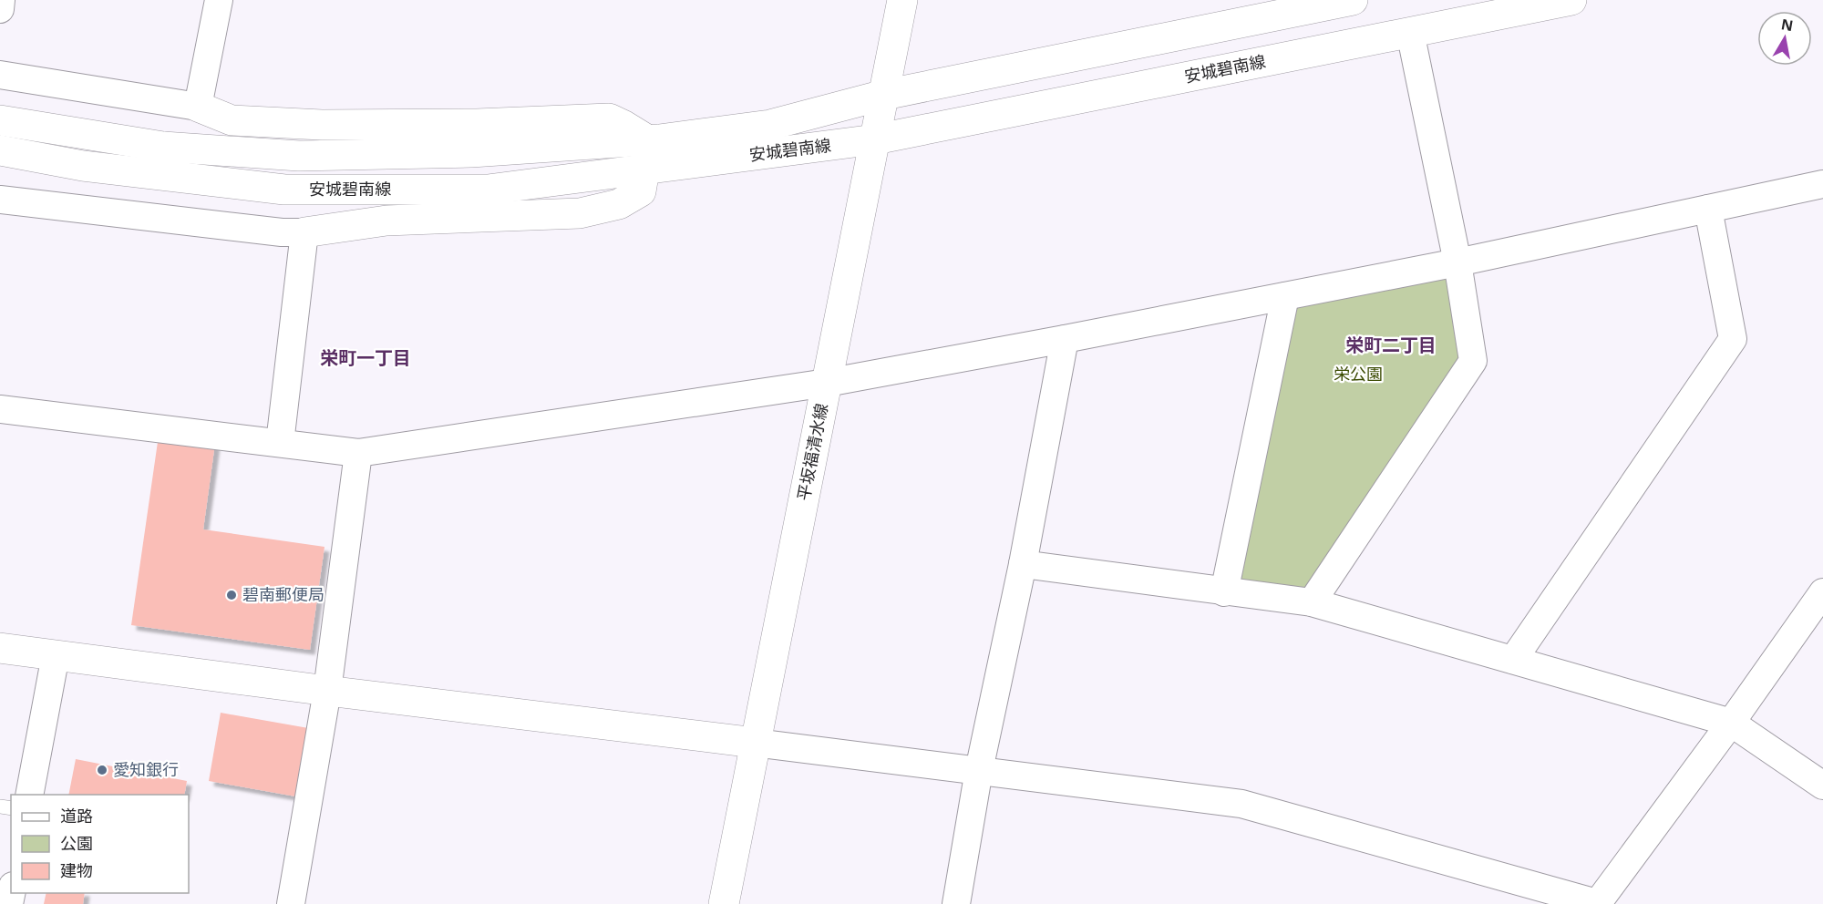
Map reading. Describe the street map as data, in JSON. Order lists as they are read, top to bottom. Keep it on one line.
{"streets":{"main road":["安城碧南線","平坂福清水線"]},"crossings":[["安城碧南線","平坂福清水線"]],"districts":["栄町二丁目","栄町一丁目"],"parks":["栄公園"],"places":["碧南郵便局","愛知銀行"],"legend":["道路","公園","建物"],"north":"top"}
